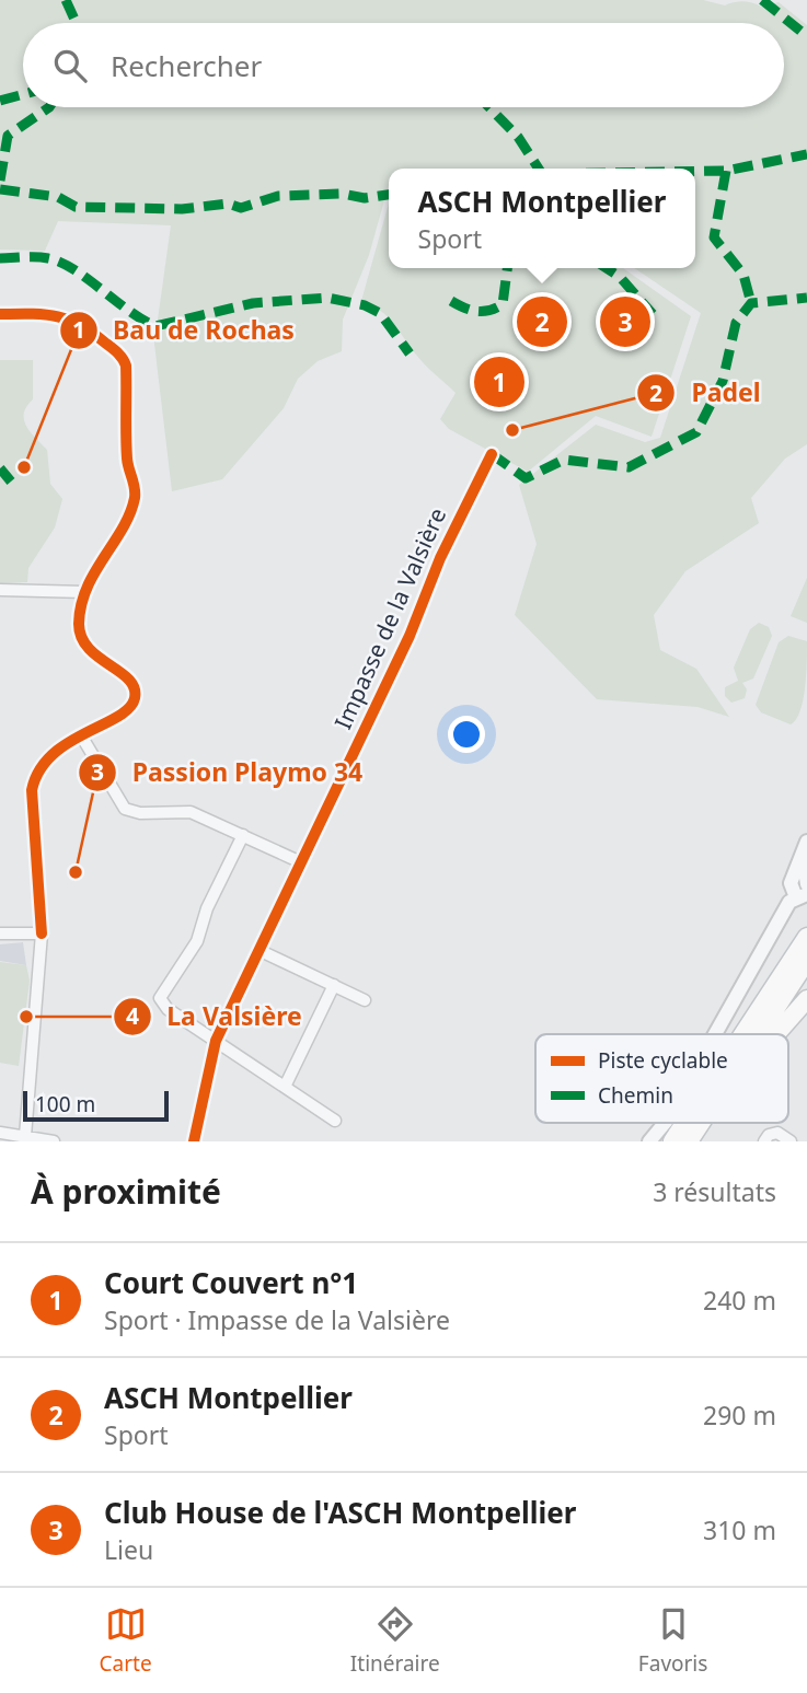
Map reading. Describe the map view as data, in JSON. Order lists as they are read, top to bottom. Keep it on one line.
{"streets":{"street":["Impasse de la Valsière"]},"places":["Padel","Bau de Rochas","Passion Playmo 34","La Valsière"],"legend":["Piste cyclable","Chemin"],"scale_bar":"100 m","page":{"search":"Rechercher","popup":["ASCH Montpellier","Sport"],"pins":["2","3","1"],"scale":"100 m","heading":["À proximité","3 résultats"],"list":[{"mark":"1","name":"Court Couvert n°1","note":"Sport · Impasse de la Valsière","value":"240 m"},{"mark":"2","name":"ASCH Montpellier","note":"Sport","value":"290 m"},{"mark":"3","name":"Club House de l'ASCH Montpellier","note":"Lieu","value":"310 m"}],"nav":["Carte","Itinéraire","Favoris"]}}
